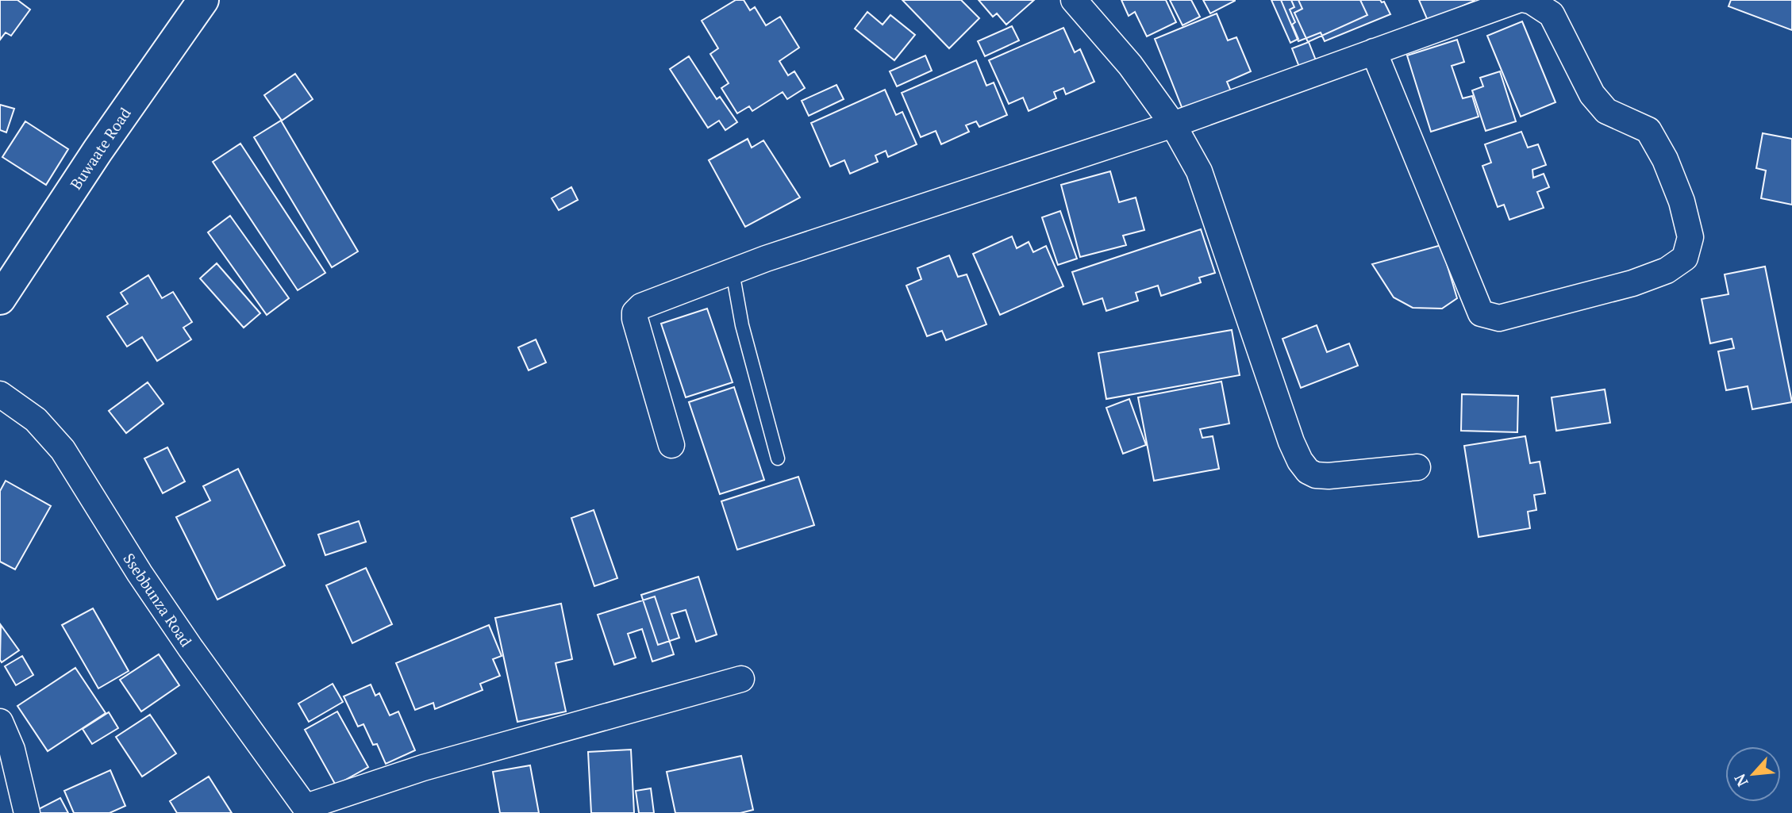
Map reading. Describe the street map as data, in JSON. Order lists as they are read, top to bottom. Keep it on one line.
{"streets":{"street":["Buwaate Road","Ssebbunza Road"]},"north":"bottom left"}
